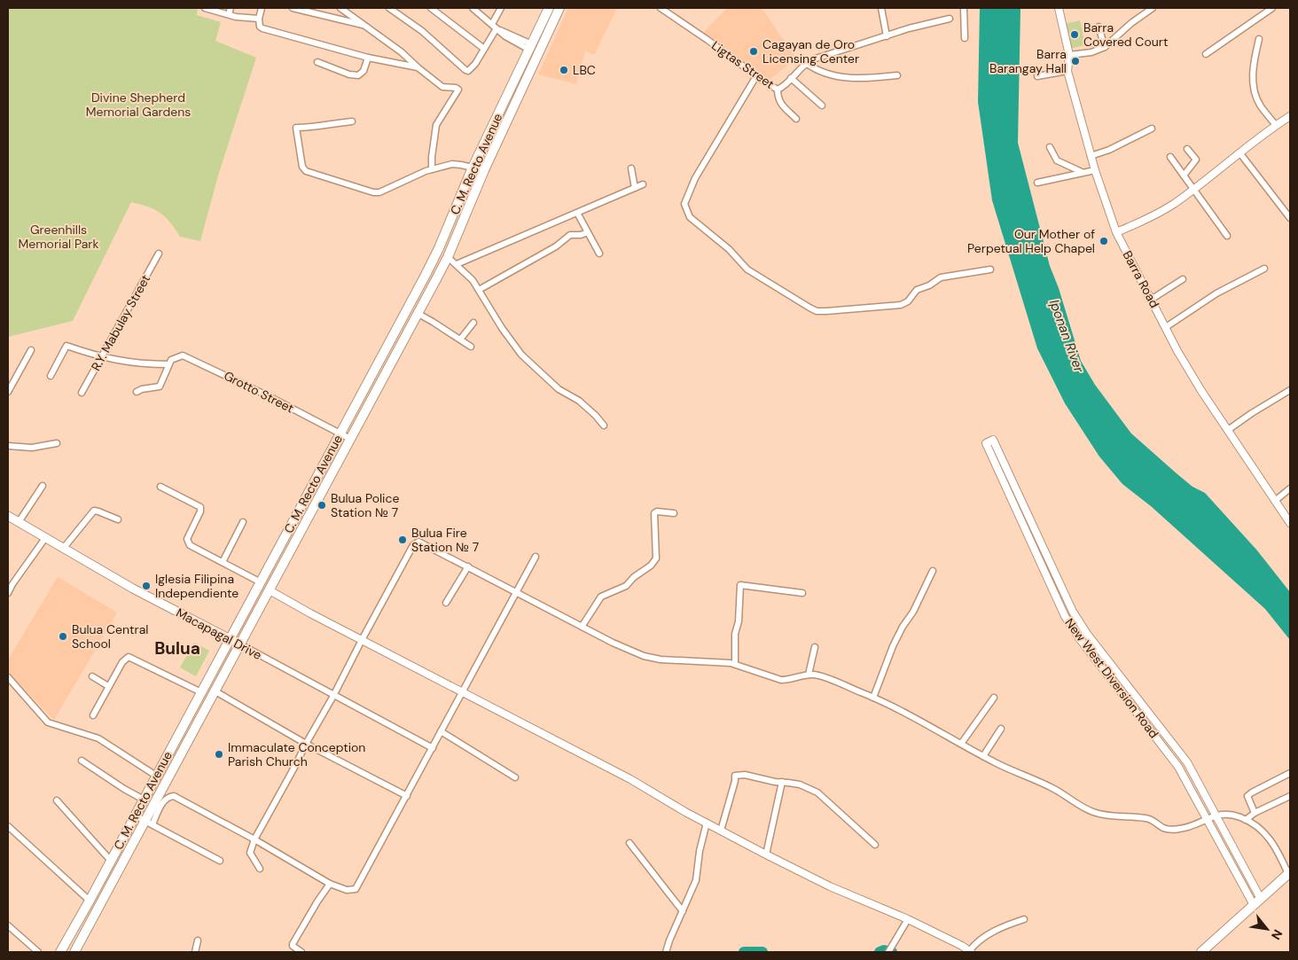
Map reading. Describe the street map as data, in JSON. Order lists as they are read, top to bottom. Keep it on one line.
{"streets":{"main road":["C. M. Recto Avenue","Macapagal Drive"],"street":["Ligtas Street","Barra Road","R.Y. Mabulay Street","Grotto Street","New West Diversion Road"]},"crossings":[["C. M. Recto Avenue","Grotto Street"],["C. M. Recto Avenue","Macapagal Drive"]],"districts":["Bulua"],"water":["Iponan River"],"parks":["Divine Shepherd Memorial Gardens","Greenhills Memorial Park"],"places":["Barra Covered Court","Cagayan de Oro Licensing Center","Barra Barangay Hall","LBC","Our Mother of Perpetual Help Chapel","Bulua Police Station № 7","Bulua Fire Station № 7","Iglesia Filipina Independiente","Bulua Central School","Immaculate Conception Parish Church"],"north":"bottom right"}
